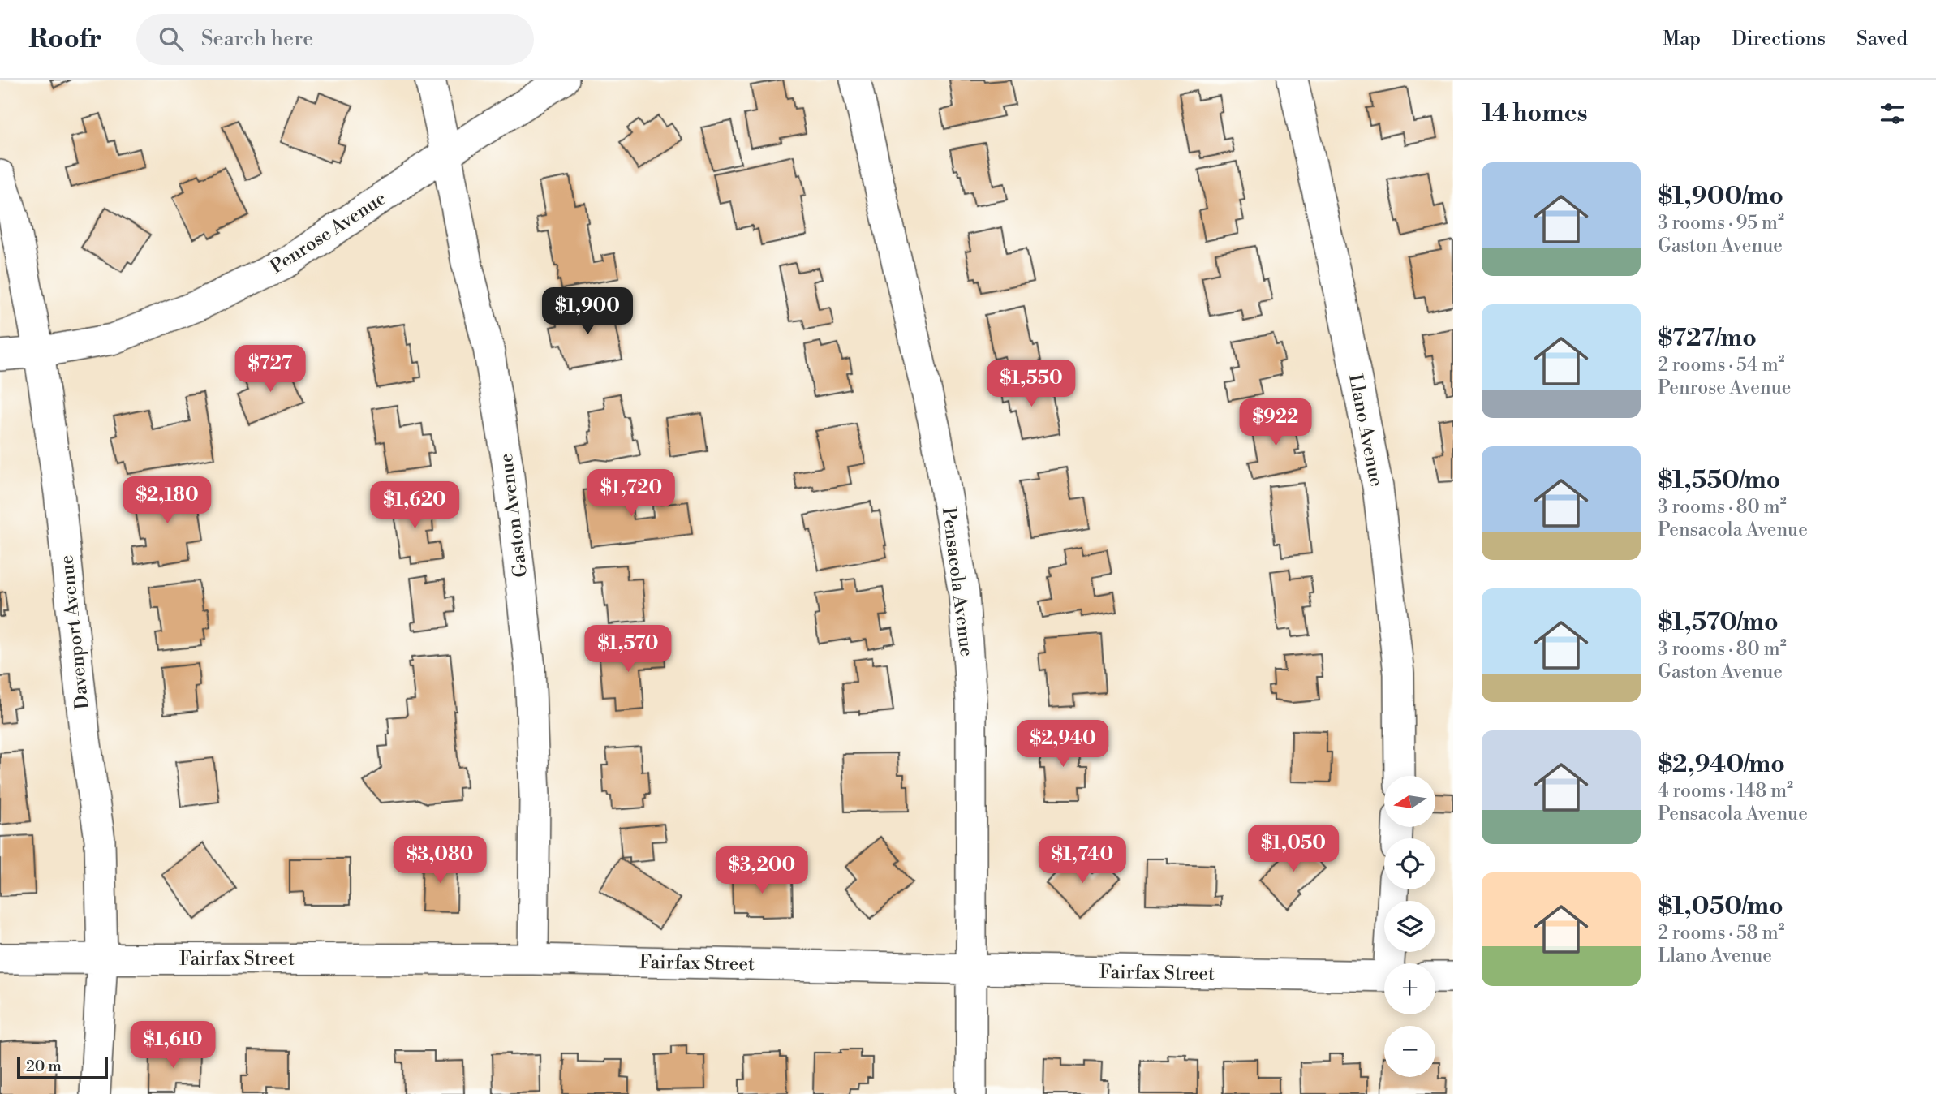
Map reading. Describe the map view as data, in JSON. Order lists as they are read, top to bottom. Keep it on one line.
{"streets":{"street":["Penrose Avenue","Llano Avenue","Gaston Avenue","Pensacola Avenue","Davenport Avenue","Fairfax Street"]},"crossings":[["Penrose Avenue","Gaston Avenue"],["Penrose Avenue","Davenport Avenue"],["Gaston Avenue","Fairfax Street"],["Pensacola Avenue","Fairfax Street"],["Davenport Avenue","Fairfax Street"]],"scale_bar":"20 m","north":"left","page":{"header":"Roofr","search":"Search here","nav":["Map","Directions","Saved"],"heading":"14 homes","list":[{"name":"$1,900/mo","note":"3 rooms · 95 m² · Gaston Avenue"},{"name":"$727/mo","note":"2 rooms · 54 m² · Penrose Avenue"},{"name":"$1,550/mo","note":"3 rooms · 80 m² · Pensacola Avenue"},{"name":"$1,570/mo","note":"3 rooms · 80 m² · Gaston Avenue"},{"name":"$2,940/mo","note":"4 rooms · 148 m² · Pensacola Avenue"},{"name":"$1,050/mo","note":"2 rooms · 58 m² · Llano Avenue"}],"price":["$1,900","$727","$1,550","$922","$1,720","$2,180","$1,620","$1,570","$2,940","$1,050","$3,080","$1,740","$3,200","$1,610"],"map_buttons":["+","−"],"scale":"20 m"}}
